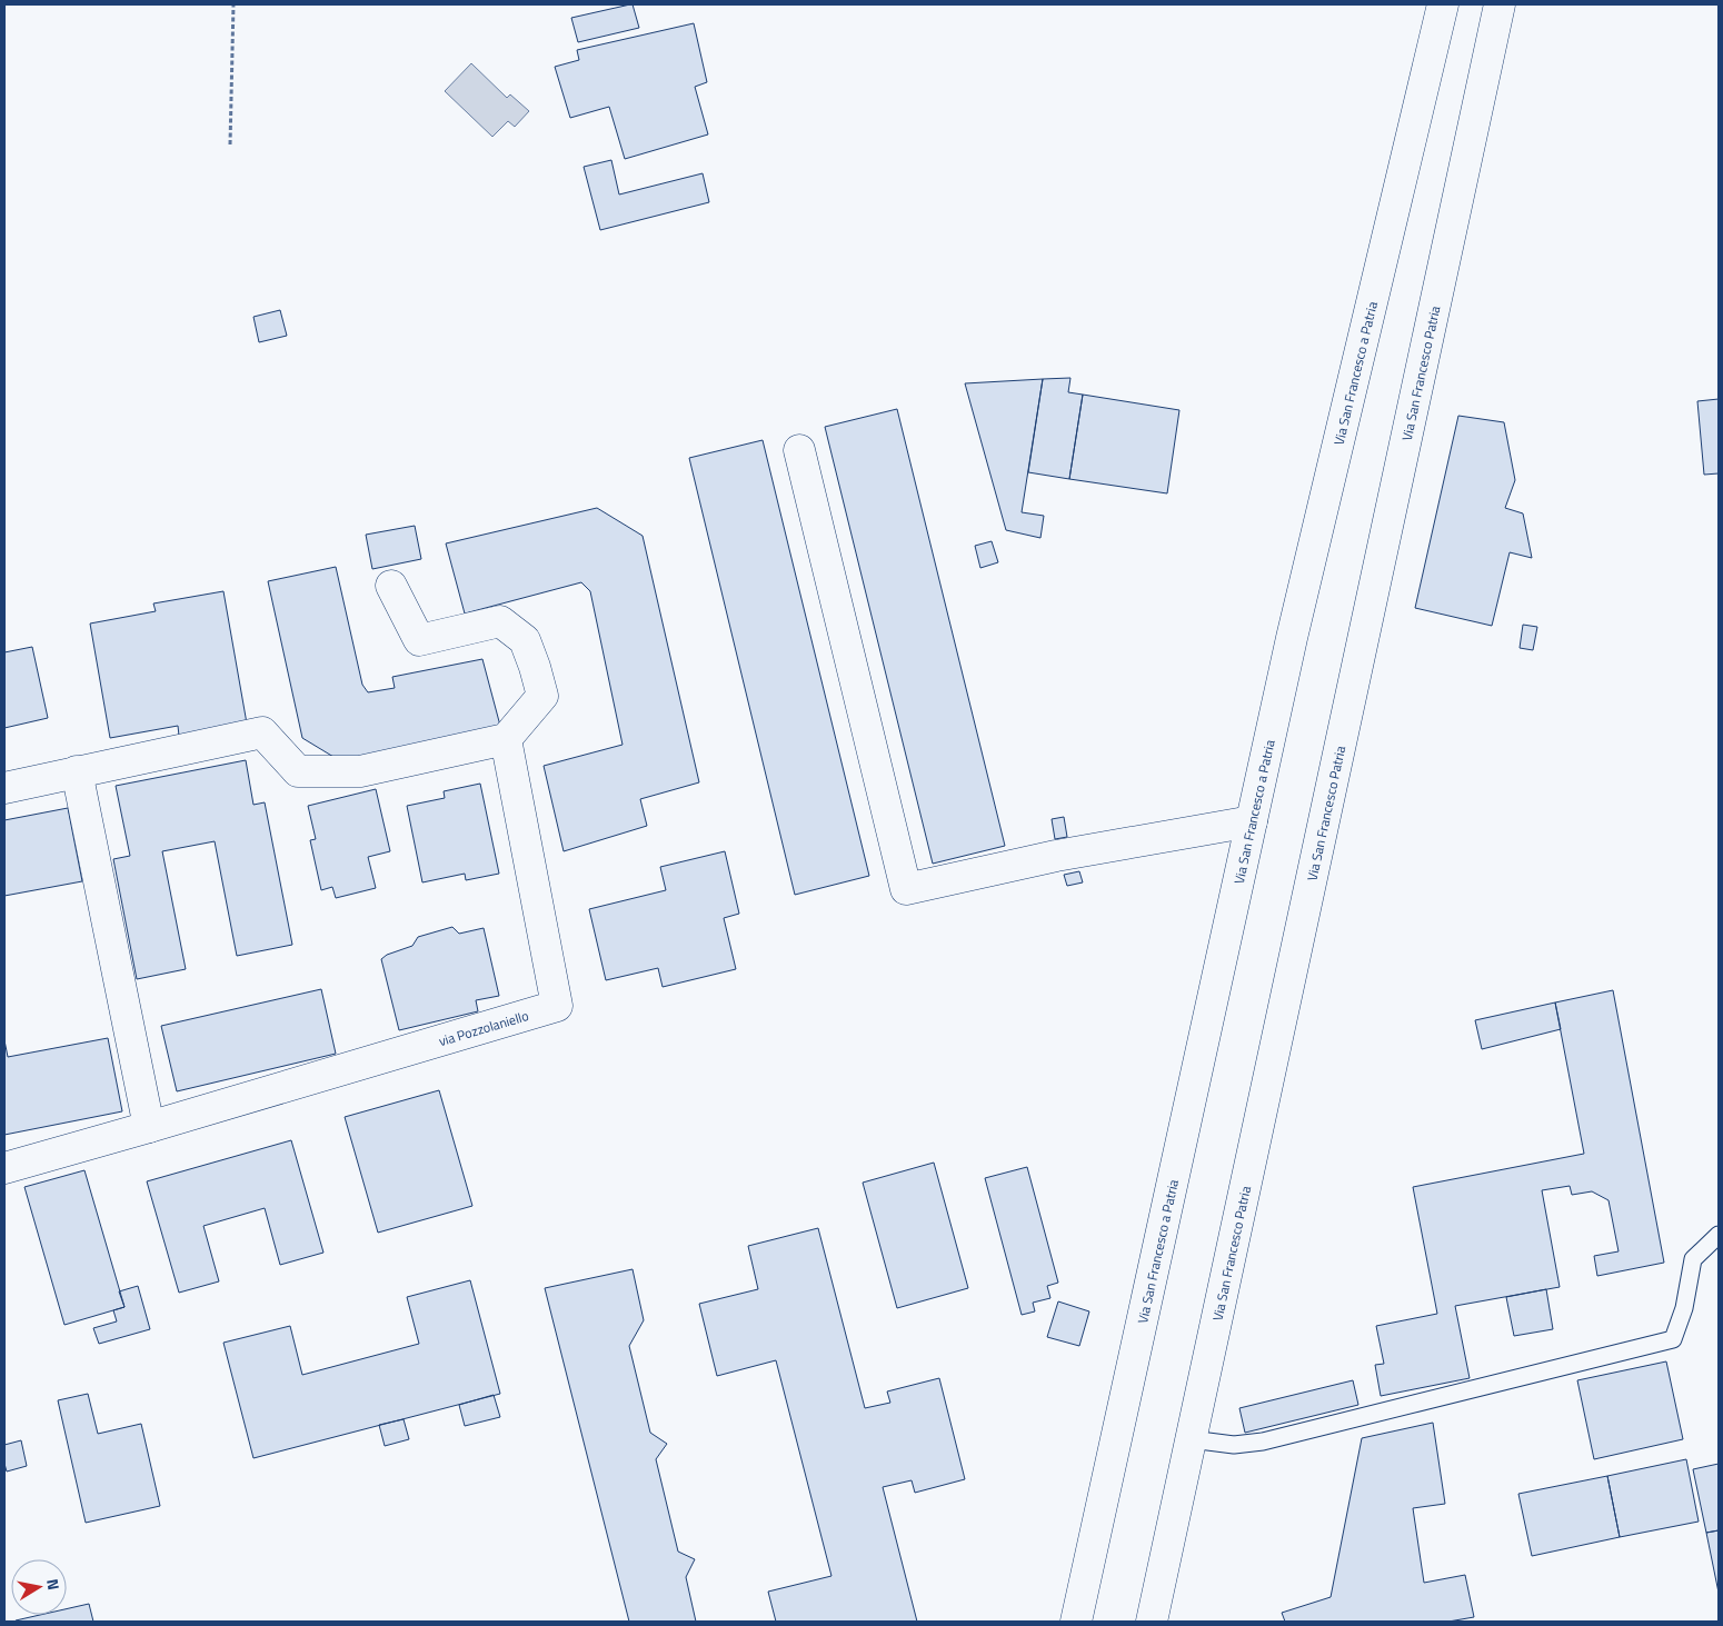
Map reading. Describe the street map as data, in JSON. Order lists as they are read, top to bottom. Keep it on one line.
{"streets":{"main road":["Via San Francesco Patria","Via San Francesco a Patria","via Pozzolaniello"]},"north":"right"}
